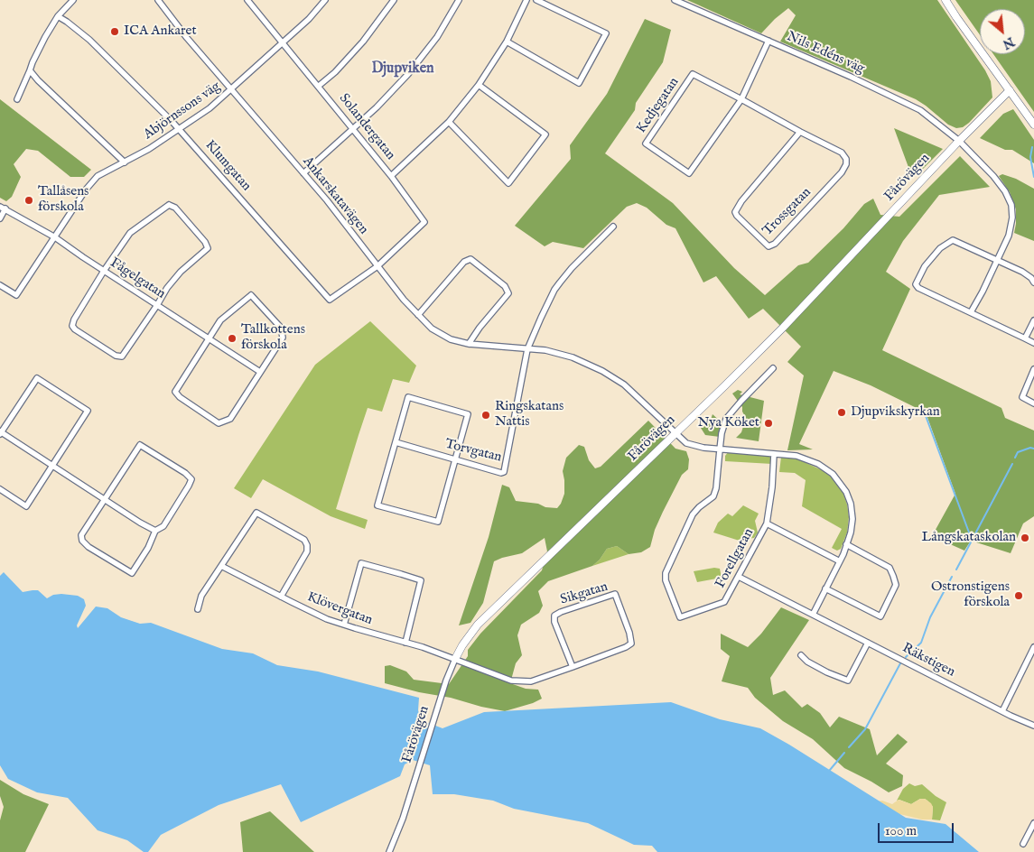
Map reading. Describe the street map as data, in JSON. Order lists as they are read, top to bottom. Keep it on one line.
{"streets":{"street":["Nils Edéns väg","Kedjegatan","Abjörnssons väg","Solandergatan","Klumgatan","Fårövägen","Ankarskatavägen","Trossgatan","Fågelgatan","Torvgatan","Forellgatan","Sikgatan","Klövergatan","Räkstigen"]},"crossings":[["Nils Edéns väg","Kedjegatan"],["Nils Edéns väg","Fårövägen"],["Kedjegatan","Trossgatan"],["Abjörnssons väg","Solandergatan"],["Abjörnssons väg","Klumgatan"],["Abjörnssons väg","Ankarskatavägen"],["Abjörnssons väg","Fågelgatan"],["Solandergatan","Klumgatan"],["Solandergatan","Ankarskatavägen"],["Klumgatan","Ankarskatavägen"],["Fårövägen","Ankarskatavägen"],["Fårövägen","Sikgatan"],["Fårövägen","Klövergatan"],["Ankarskatavägen","Torvgatan"],["Ankarskatavägen","Forellgatan"],["Ankarskatavägen","Räkstigen"],["Forellgatan","Räkstigen"],["Sikgatan","Klövergatan"]],"districts":["Djupviken"],"places":["ICA Ankaret","Tallåsens förskola","Tallkottens förskola","Djupvikskyrkan","Ringskatans Nattis","Nya Köket","Långskataskolan","Ostronstigens förskola"],"scale_bar":"100 m","north":"bottom right"}
